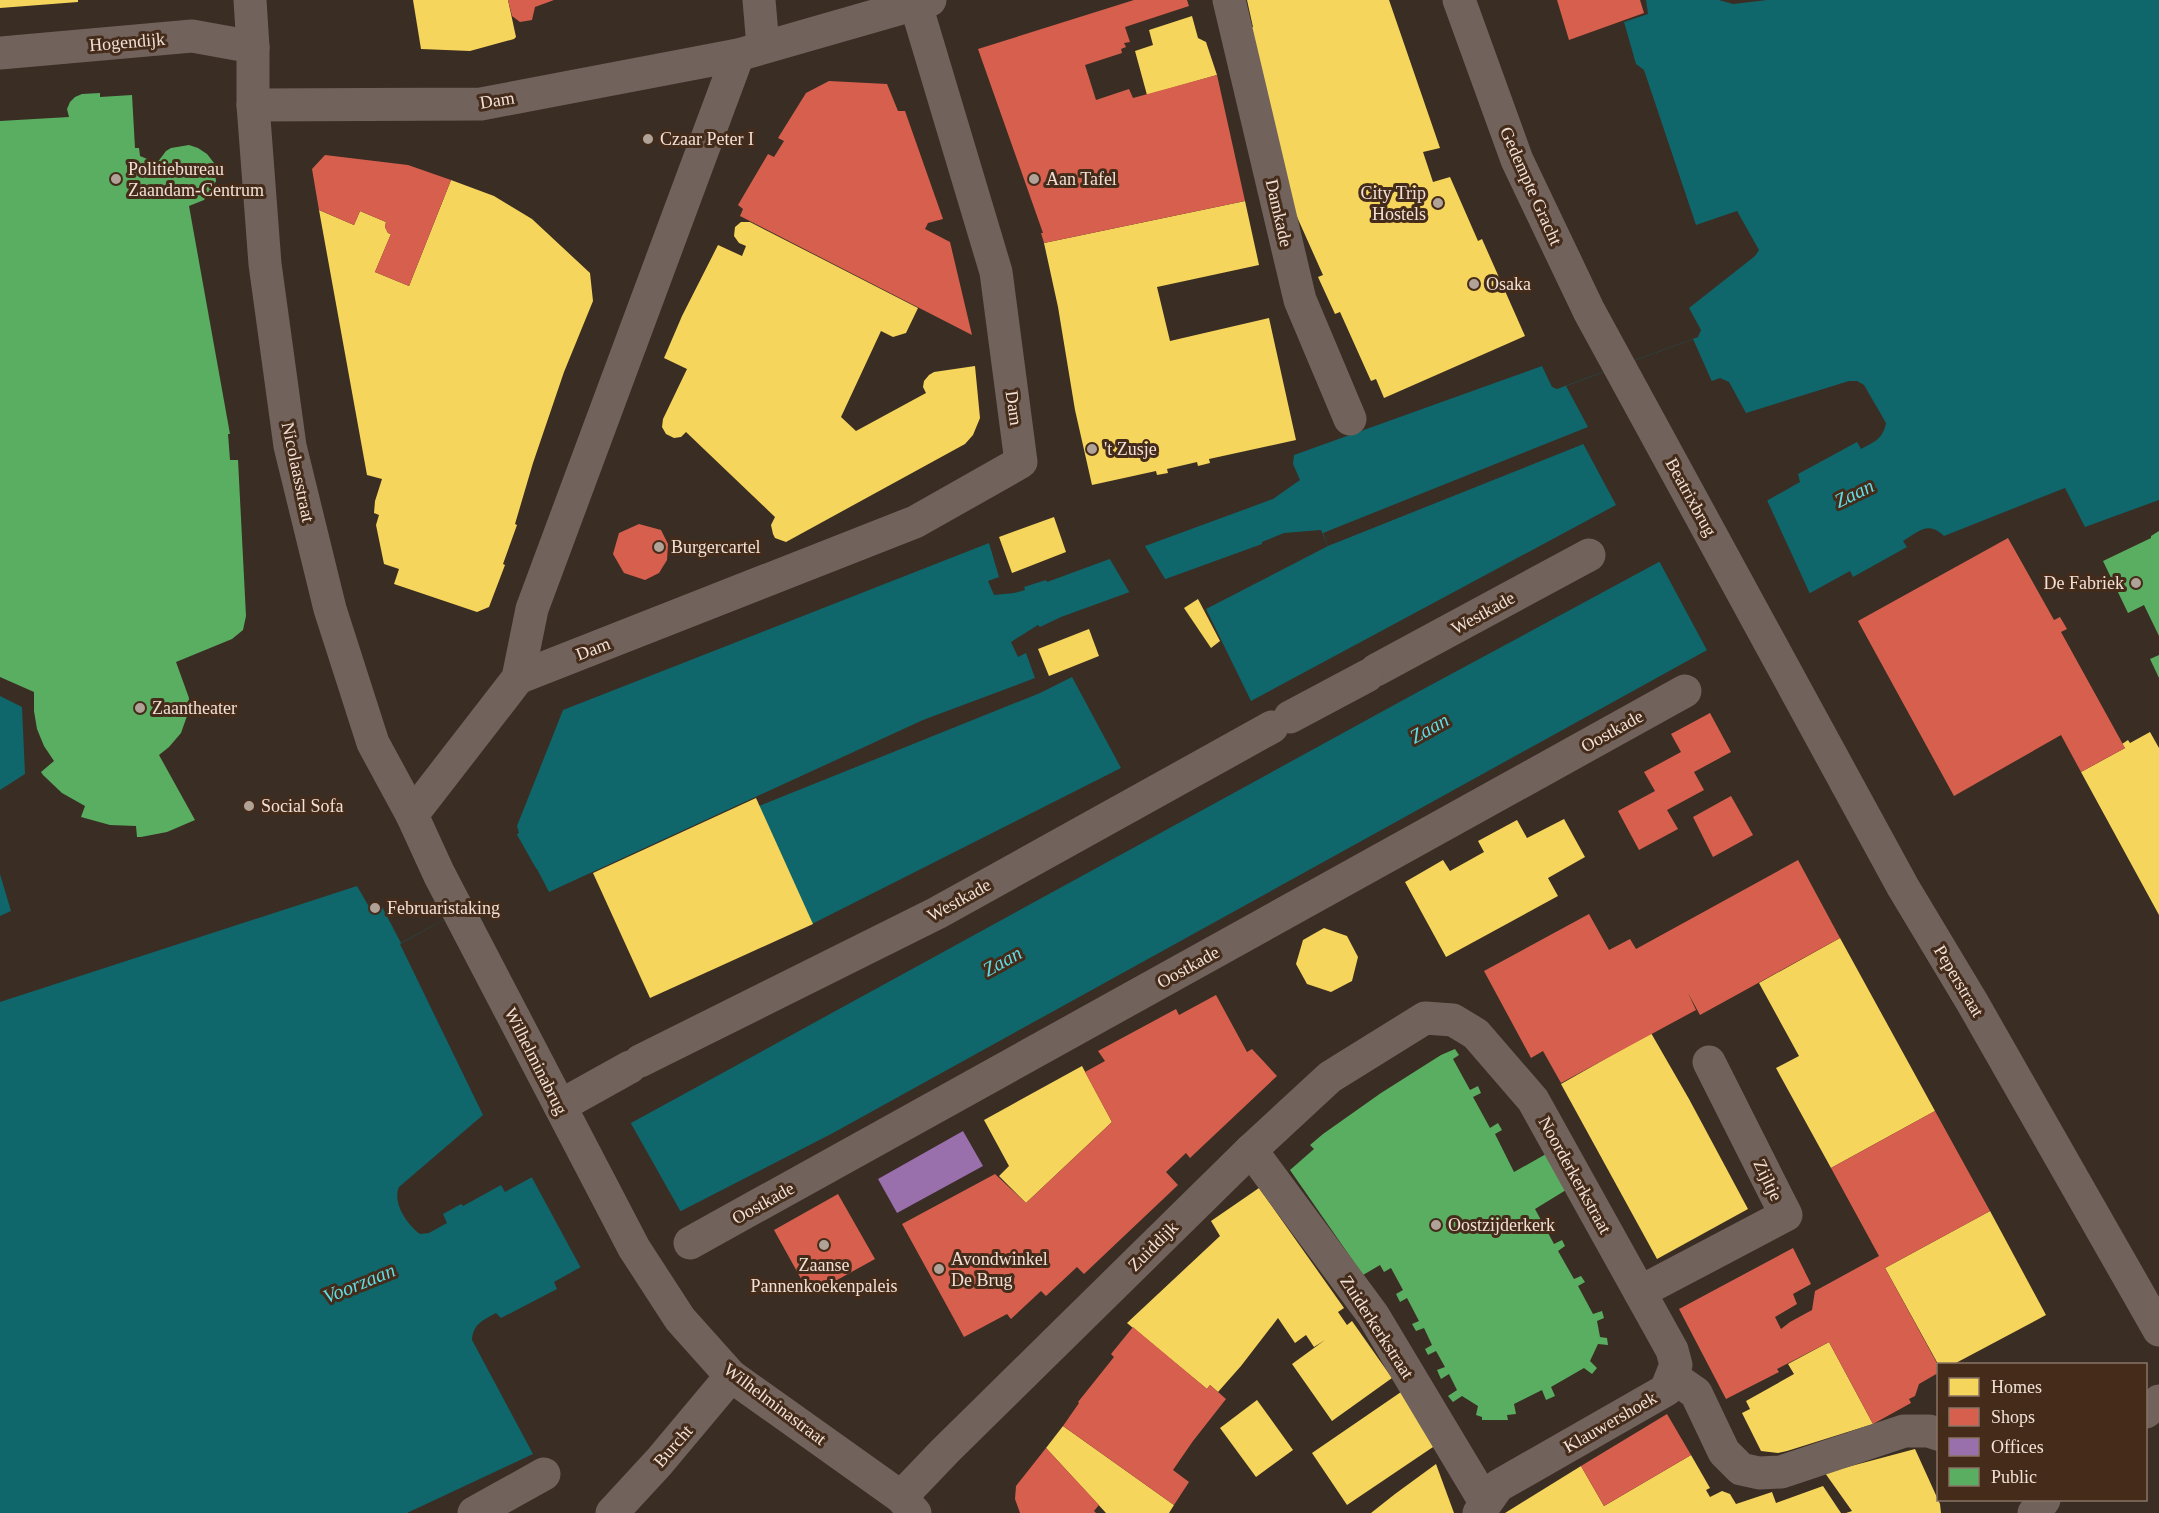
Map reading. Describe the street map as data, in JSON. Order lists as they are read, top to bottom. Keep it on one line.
{"streets":{"street":["Hogendijk","Dam","Gedempte Gracht","Damkade","Nicolaasstraat","Beatrixbrug","Westkade","Oostkade","Peperstraat","Wilhelminabrug","Noorderkerkstraat","Zijltje","Zuiddijk","Zuiderkerkstraat","Wilhelminastraat","Klauwershoek","Burcht"]},"crossings":[["Hogendijk","Nicolaasstraat"],["Dam","Nicolaasstraat"],["Gedempte Gracht","Beatrixbrug"],["Nicolaasstraat","Wilhelminabrug"],["Beatrixbrug","Peperstraat"],["Westkade","Wilhelminabrug"],["Wilhelminabrug","Wilhelminastraat"],["Noorderkerkstraat","Zijltje"],["Noorderkerkstraat","Zuiddijk"],["Noorderkerkstraat","Klauwershoek"],["Zuiddijk","Zuiderkerkstraat"],["Zuiddijk","Wilhelminastraat"],["Zuiderkerkstraat","Klauwershoek"],["Wilhelminastraat","Burcht"]],"water":["Zaan","Voorzaan"],"places":["Czaar Peter I","Politiebureau Zaandam-Centrum","Aan Tafel","City Trip Hostels","Osaka","'t Zusje","Burgercartel","De Fabriek","Zaantheater","Social Sofa","Februaristaking","Oostzijderkerk","Zaanse Pannenkoekenpaleis","Avondwinkel De Brug"],"legend":["Homes","Shops","Offices","Public"]}
